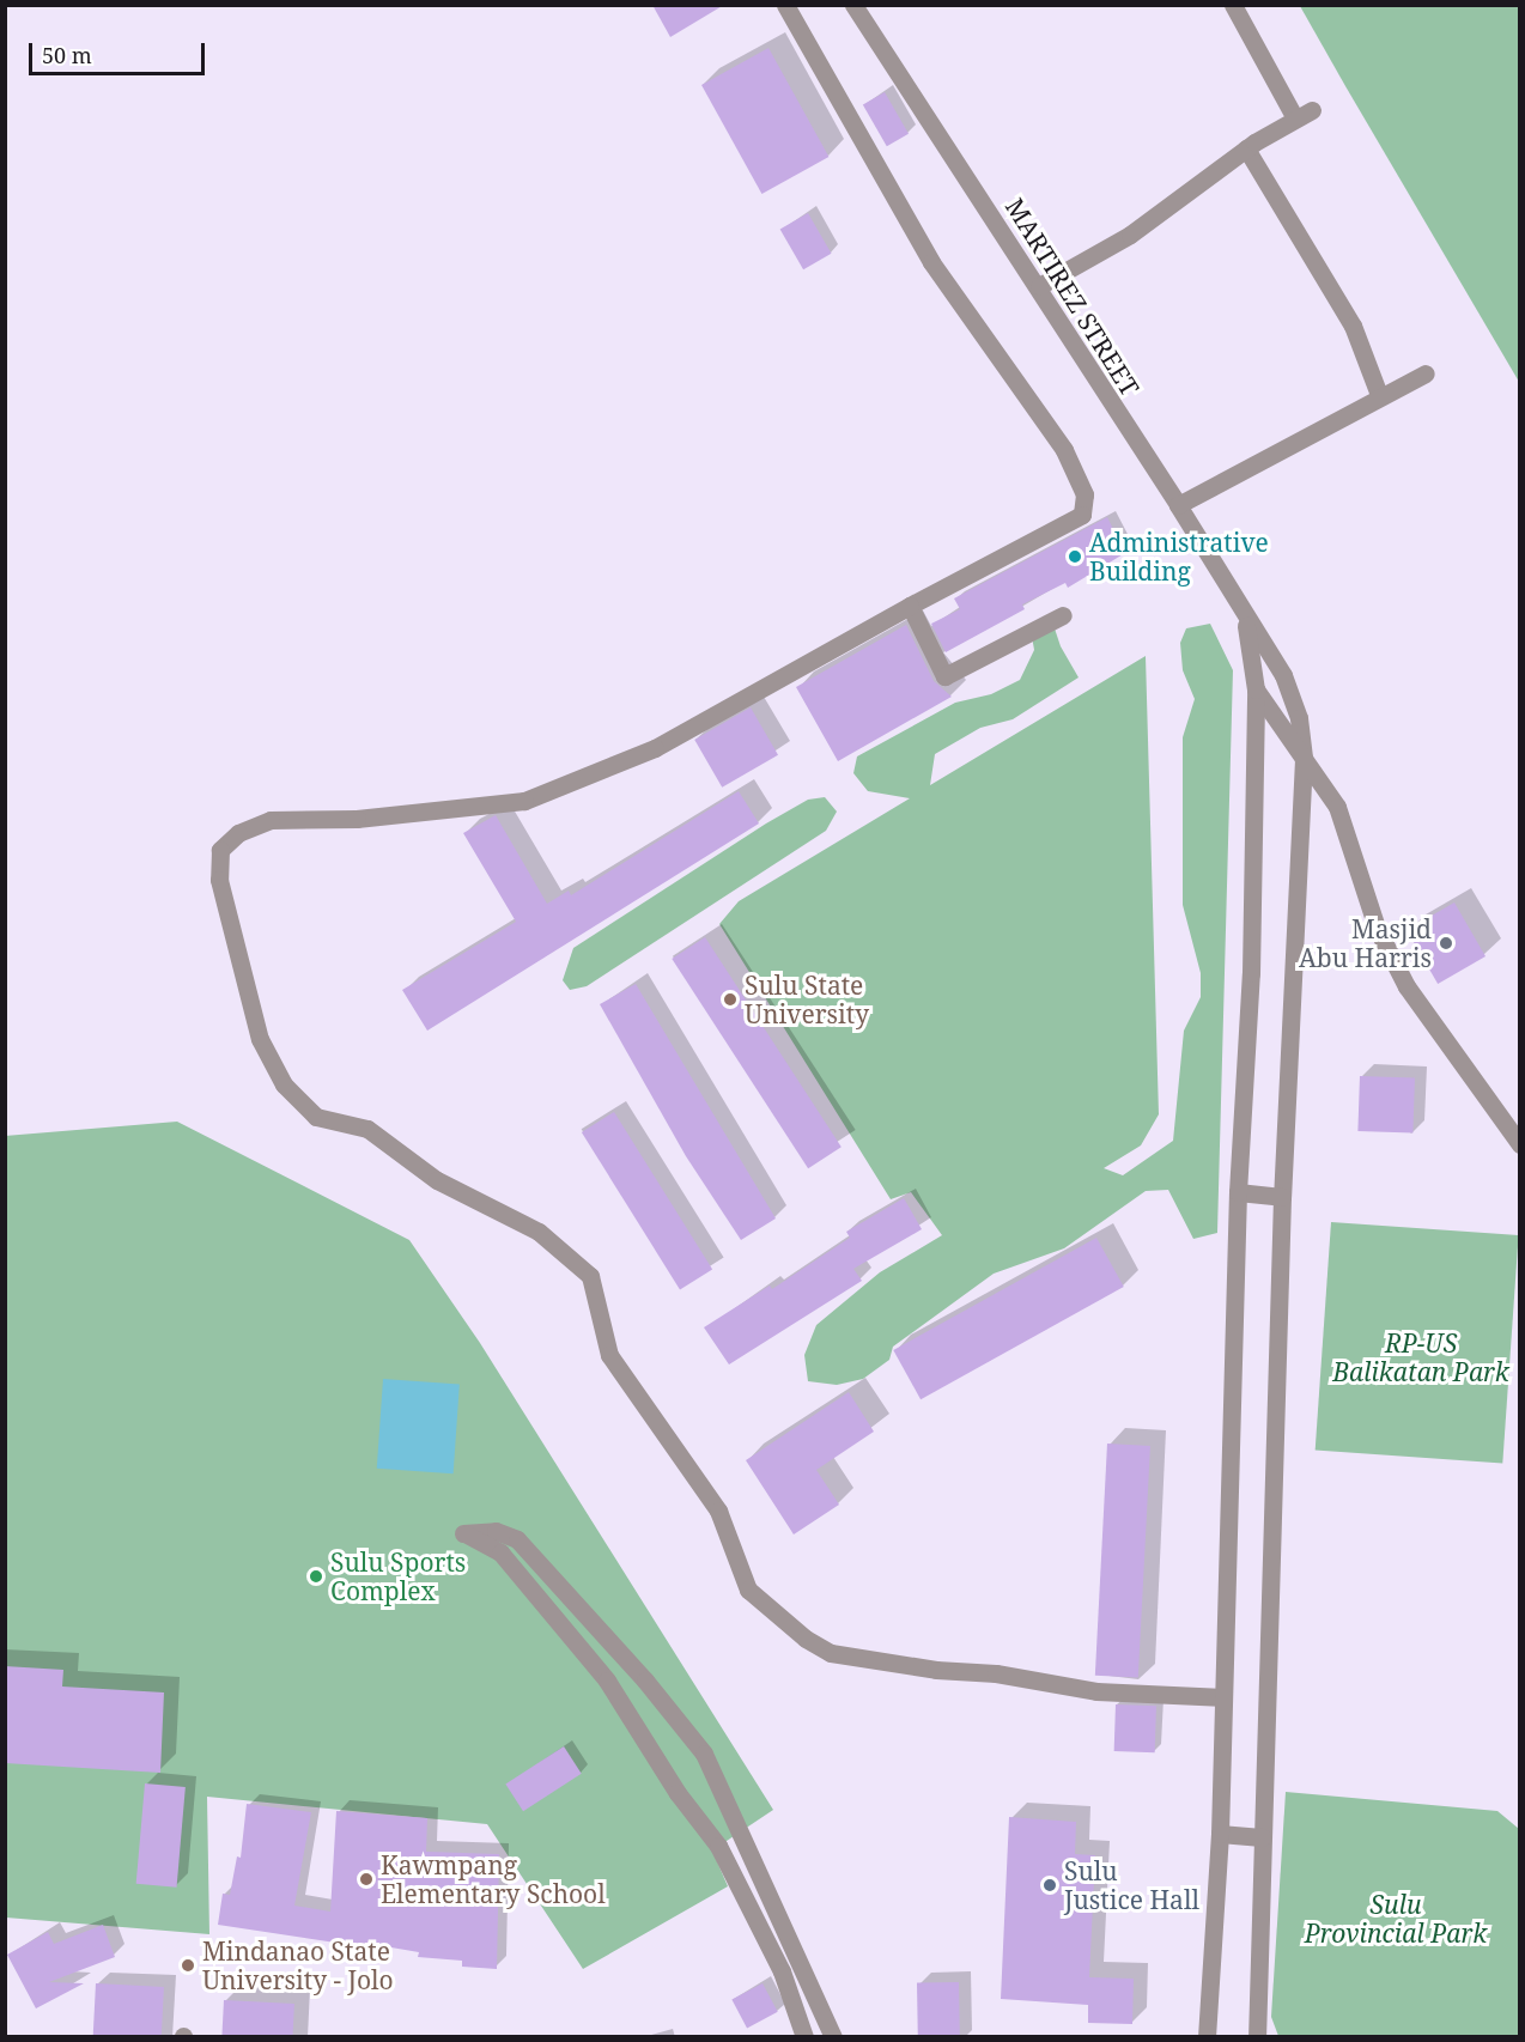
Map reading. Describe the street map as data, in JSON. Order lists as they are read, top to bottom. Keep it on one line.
{"streets":{"street":["MARTIREZ STREET"]},"parks":["RP-US Balikatan Park","Sulu Provincial Park"],"places":["Administrative Building","Masjid Abu Harris","Sulu State University","Sulu Sports Complex","Kawmpang Elementary School","Sulu Justice Hall","Mindanao State University - Jolo"],"scale_bar":"50 m"}
